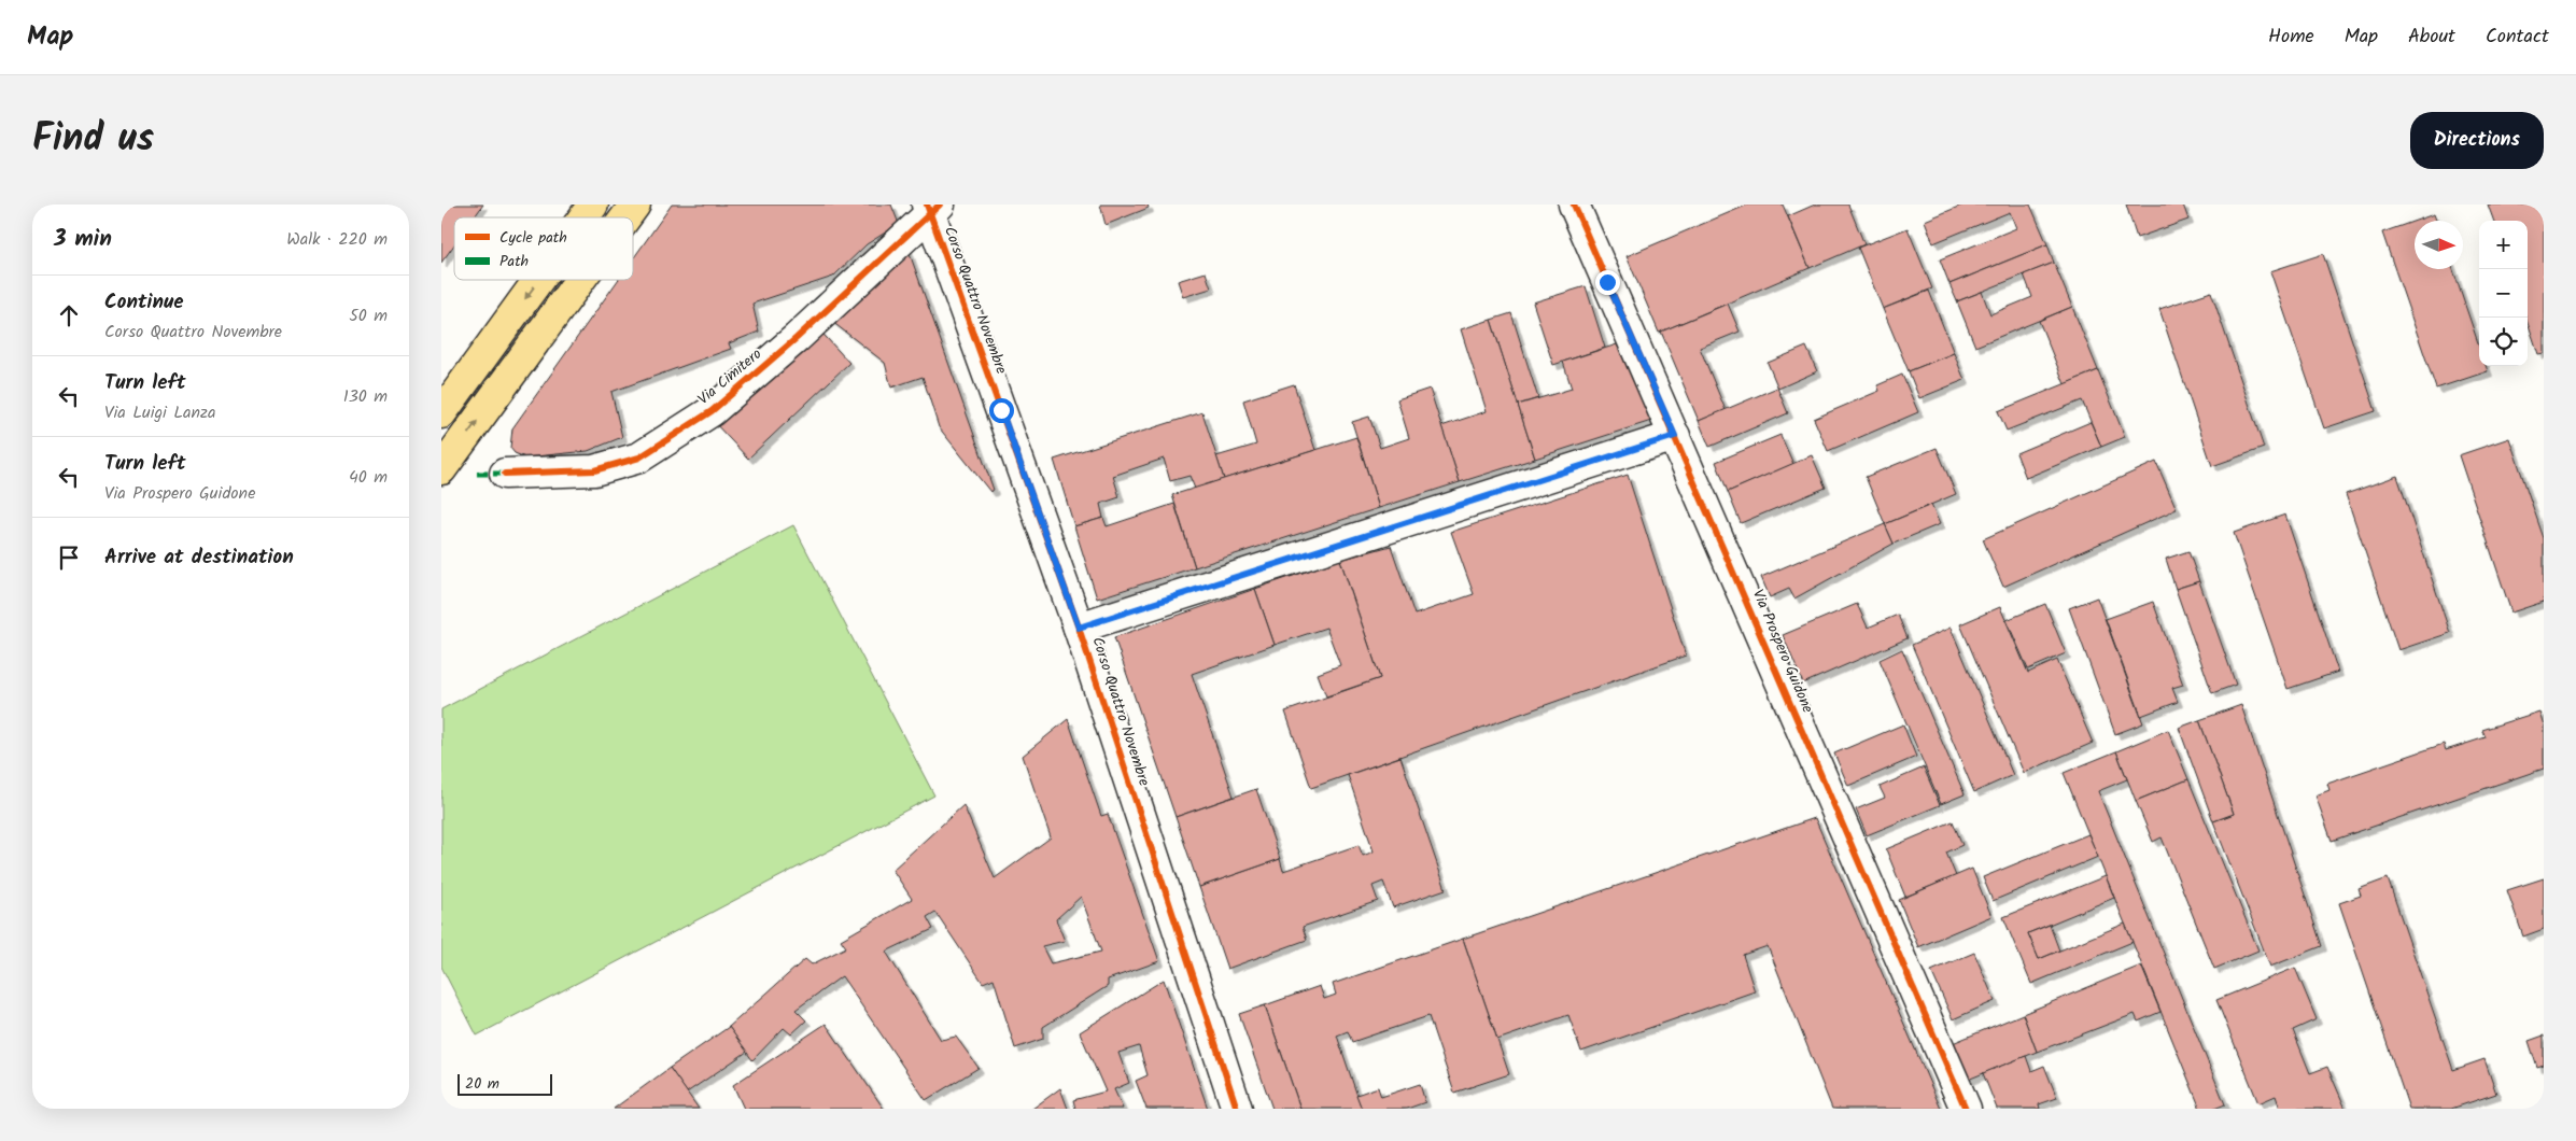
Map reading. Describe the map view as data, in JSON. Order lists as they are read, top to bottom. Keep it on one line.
{"streets":{"street":["Corso Quattro Novembre","Via Cimitero","Via Prospero Guidone"]},"crossings":[["Corso Quattro Novembre","Via Cimitero"]],"legend":["Cycle path","Path"],"scale_bar":"20 m","north":"right","page":{"header":"Map","nav":["Home","Map","About","Contact"],"title":"Find us","buttons":"Directions","heading":["3 min","Walk · 220 m"],"map_buttons":["+","−"],"list":[["Continue","Corso Quattro Novembre","50 m"],["Turn left","Via Luigi Lanza","130 m"],["Turn left","Via Prospero Guidone","40 m"],"Arrive at destination"],"scale":"20 m"}}
